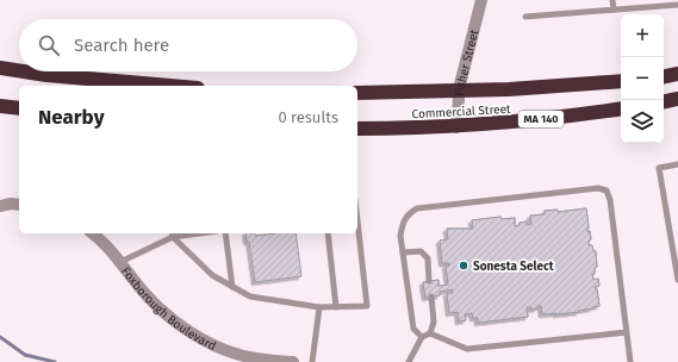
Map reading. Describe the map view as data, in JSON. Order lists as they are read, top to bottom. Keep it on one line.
{"streets":{"highway":["Commercial Street","MA 140"],"street":["Fisher Street","Foxborough Boulevard"]},"crossings":[["Fisher Street","Commercial Street"]],"places":["Sonesta Select"],"page":{"map_buttons":["+","−"],"search":"Search here","heading":["Nearby","0 results"]}}
